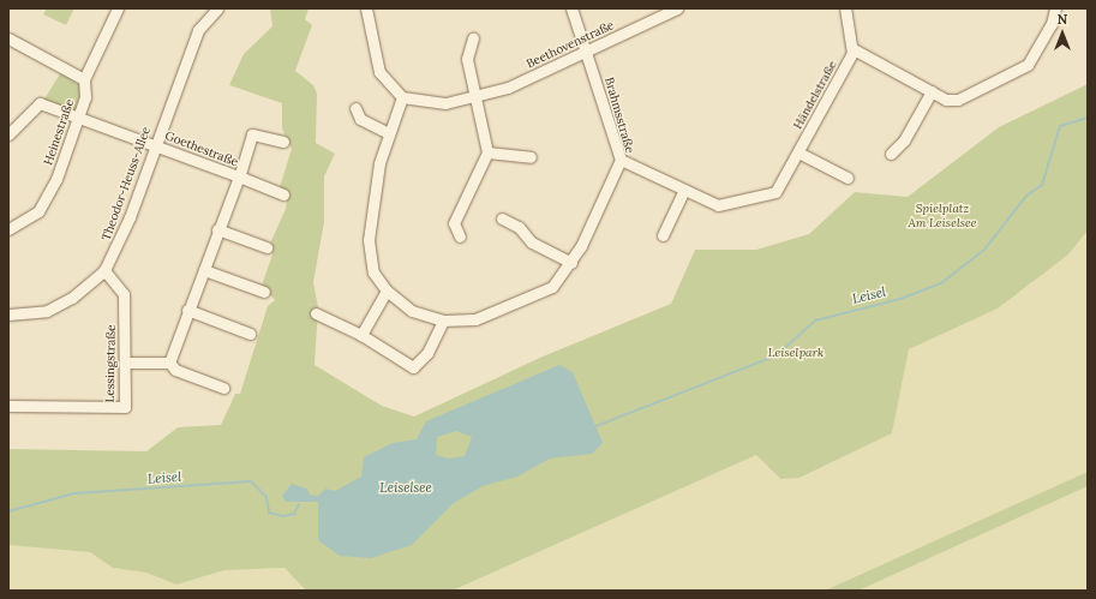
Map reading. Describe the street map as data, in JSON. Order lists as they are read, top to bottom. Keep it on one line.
{"streets":{"street":["Beethovenstraße","Händelstraße","Brahmsstraße","Heinestraße","Goethestraße","Theodor-Heuss-Allee","Lessingstraße"]},"crossings":[["Beethovenstraße","Brahmsstraße"],["Händelstraße","Brahmsstraße"],["Heinestraße","Goethestraße"],["Goethestraße","Theodor-Heuss-Allee"],["Theodor-Heuss-Allee","Lessingstraße"]],"water":["Leisel","Leiselsee"],"parks":["Spielplatz Am Leiselsee","Leiselpark"],"north":"top"}
